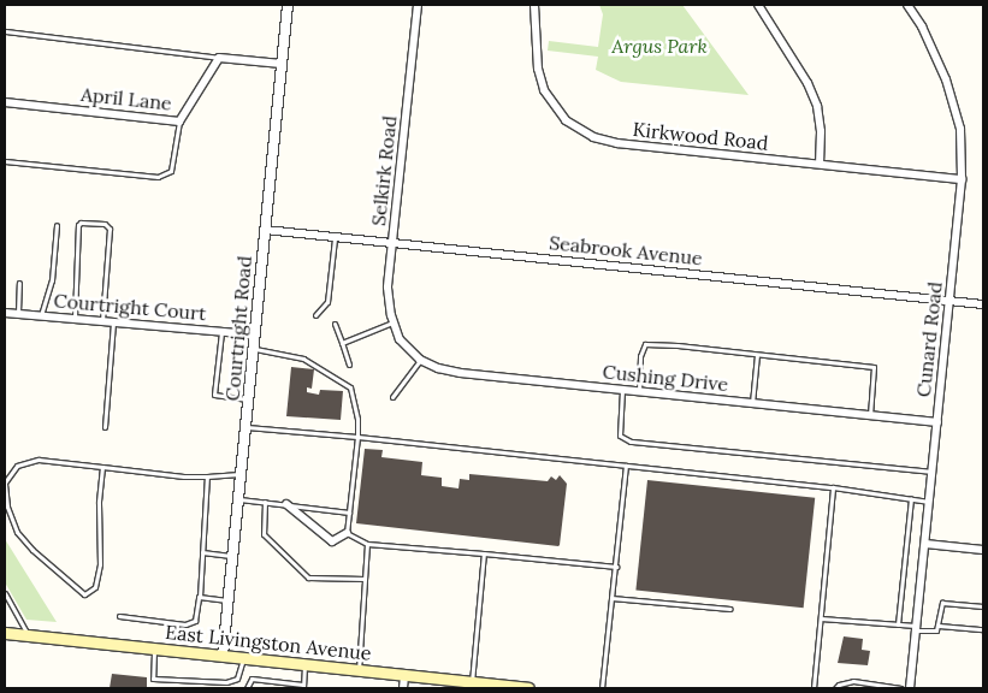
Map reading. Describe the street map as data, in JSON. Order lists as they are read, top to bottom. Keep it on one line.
{"streets":{"main road":["East Livingston Avenue"],"street":["April Lane","Kirkwood Road","Selkirk Road","Seabrook Avenue","Courtright Court","Courtright Road","Cunard Road","Cushing Drive"]},"crossings":[["Kirkwood Road","Cunard Road"],["Selkirk Road","Seabrook Avenue"],["Selkirk Road","Cushing Drive"],["Seabrook Avenue","Courtright Road"],["Seabrook Avenue","Cunard Road"],["Courtright Court","Courtright Road"],["Courtright Road","East Livingston Avenue"],["Cunard Road","Cushing Drive"]],"parks":["Argus Park"]}
